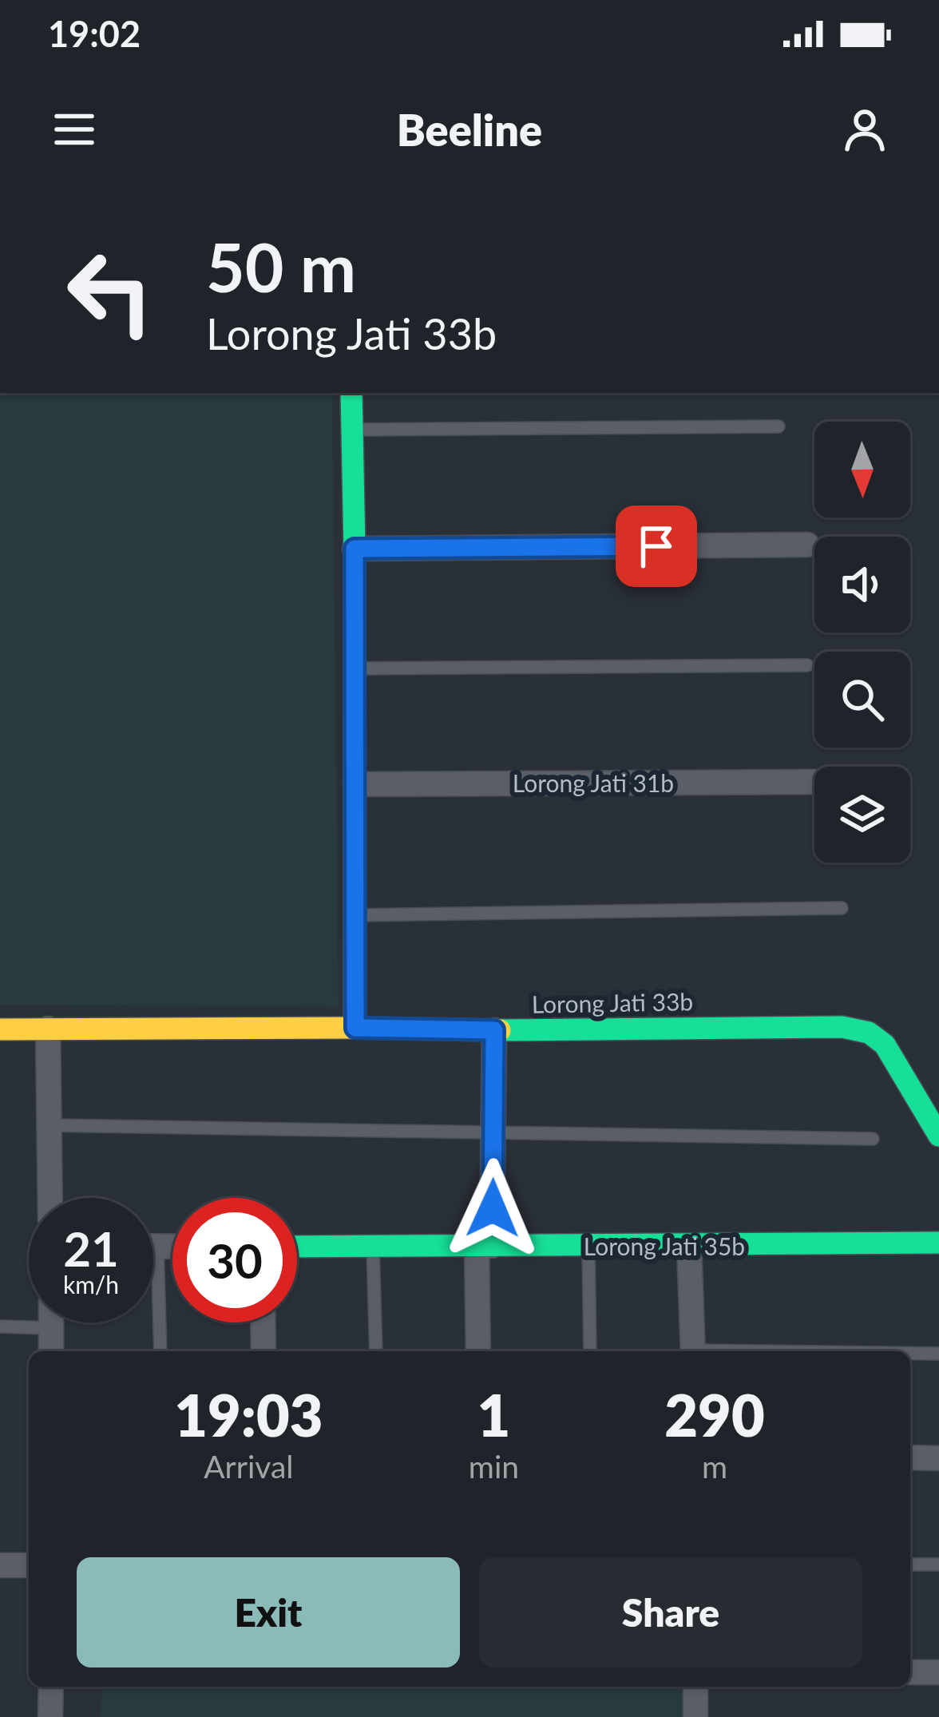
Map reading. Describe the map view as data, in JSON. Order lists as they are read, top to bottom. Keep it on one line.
{"streets":{"street":["Lorong Jati 31b","Lorong Jati 33b","Lorong Jati 35b"]},"north":"bottom","page":{"status":"19:02","header":"Beeline","turn":["50 m","Lorong Jati 33b"],"speed":"21 km/h","limit":"30","eta":["19:03","Arrival","1","min","290","m"],"buttons":["Exit","Share"]}}
